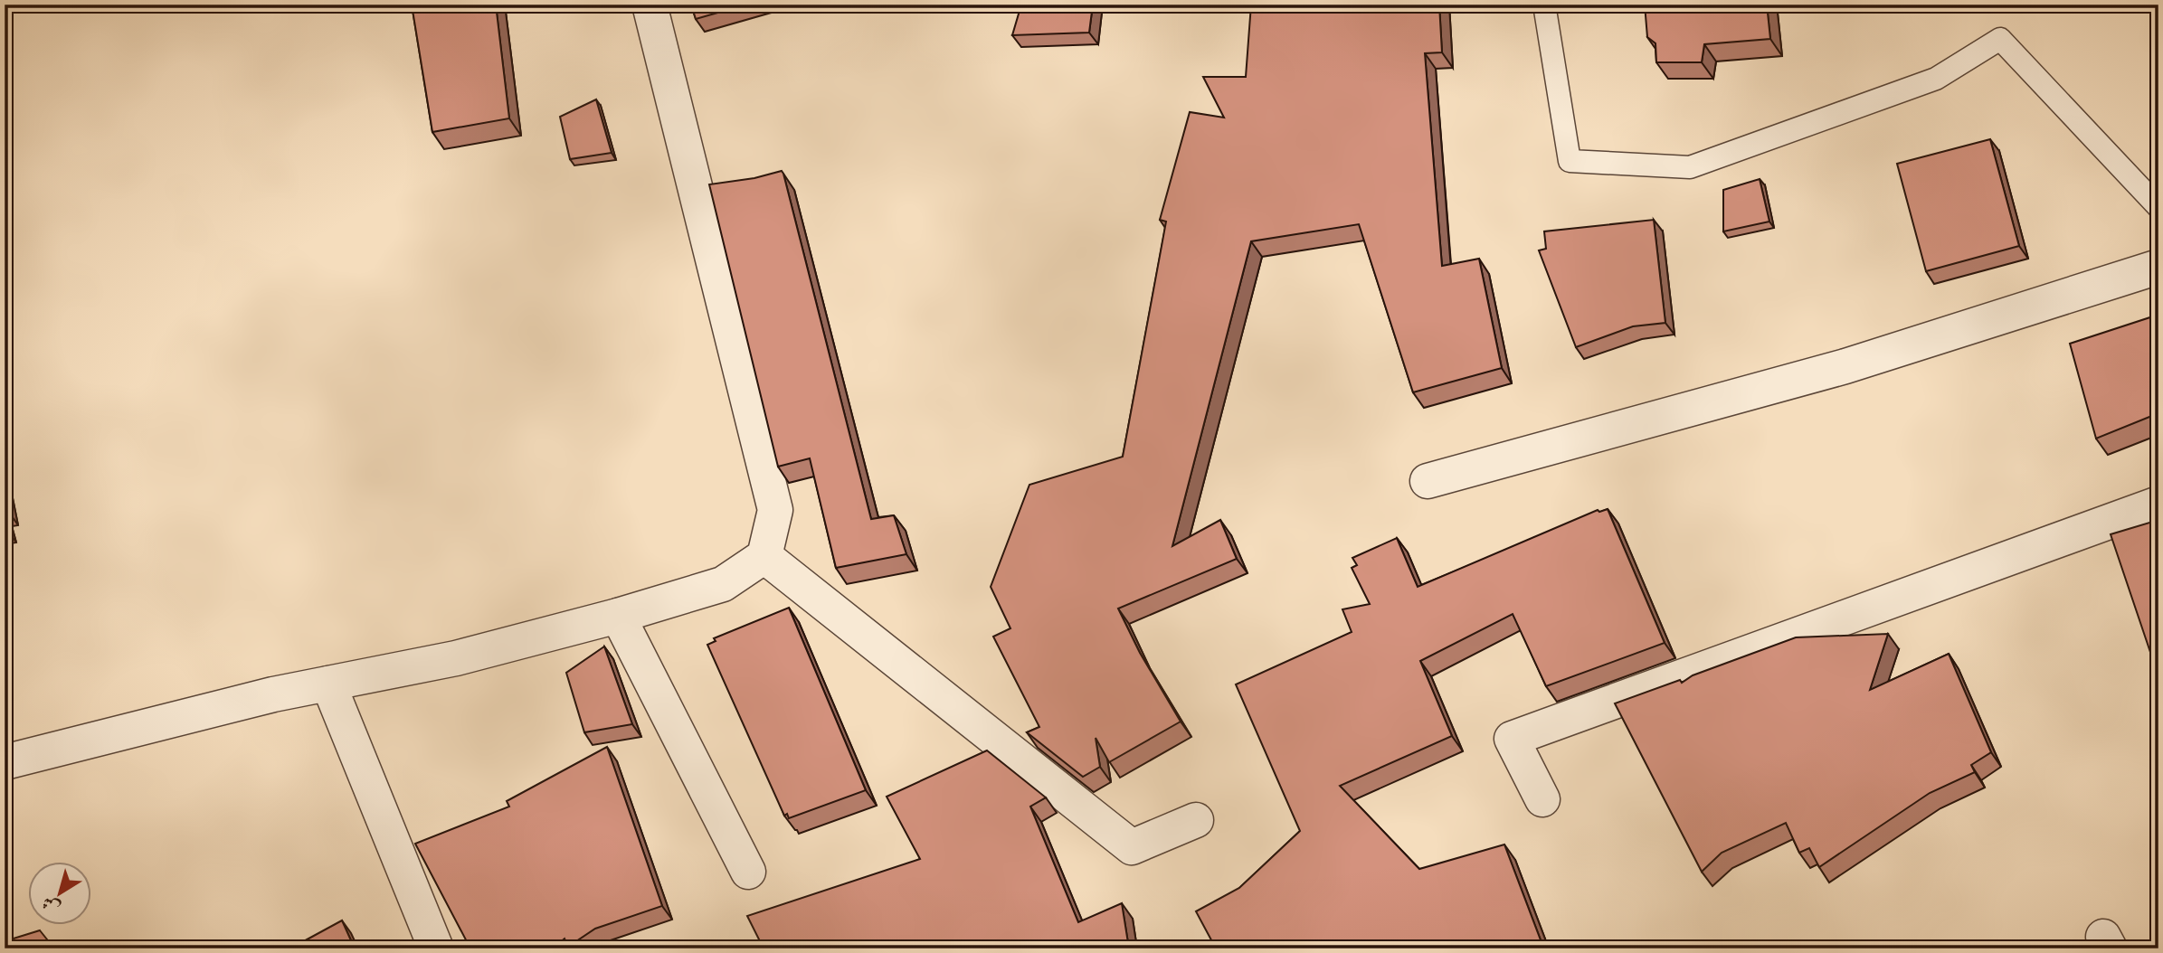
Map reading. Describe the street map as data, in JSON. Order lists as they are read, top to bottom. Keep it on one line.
{"north":"bottom left"}
